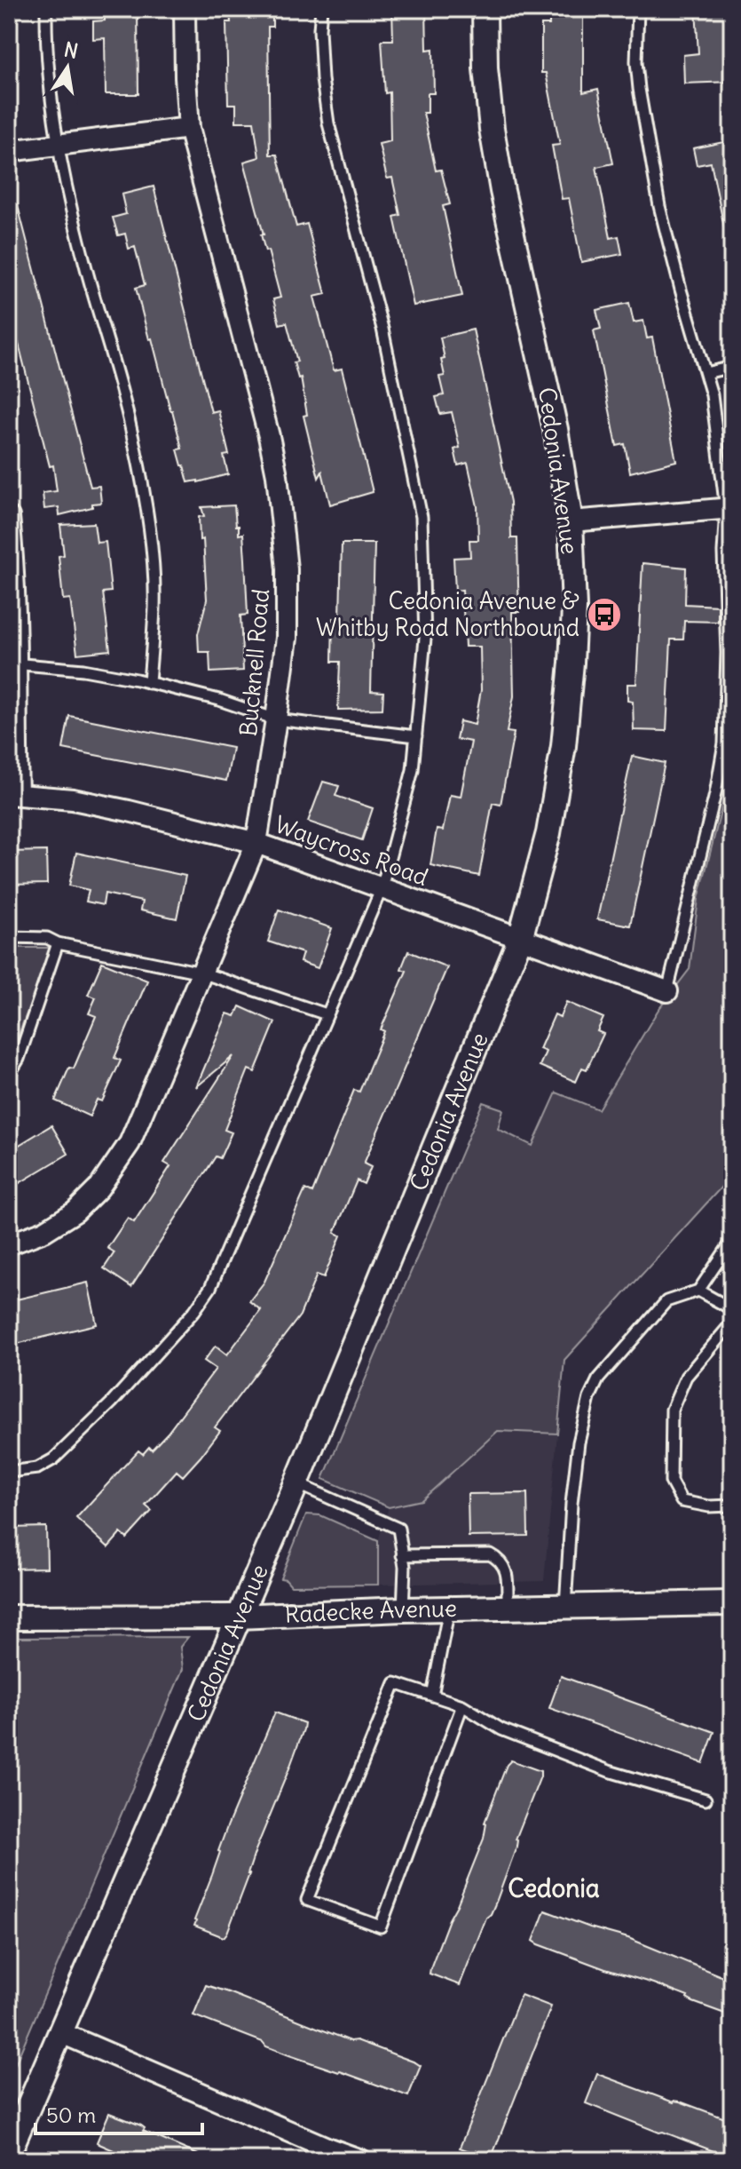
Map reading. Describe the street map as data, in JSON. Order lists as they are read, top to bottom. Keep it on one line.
{"streets":{"street":["Cedonia Avenue","Bucknell Road","Waycross Road","Radecke Avenue"]},"crossings":[["Cedonia Avenue","Waycross Road"],["Cedonia Avenue","Radecke Avenue"],["Bucknell Road","Waycross Road"]],"districts":["Cedonia"],"places":{"bus stop":["Cedonia Avenue & Whitby Road Northbound"]},"scale_bar":"50 m","north":"top"}
